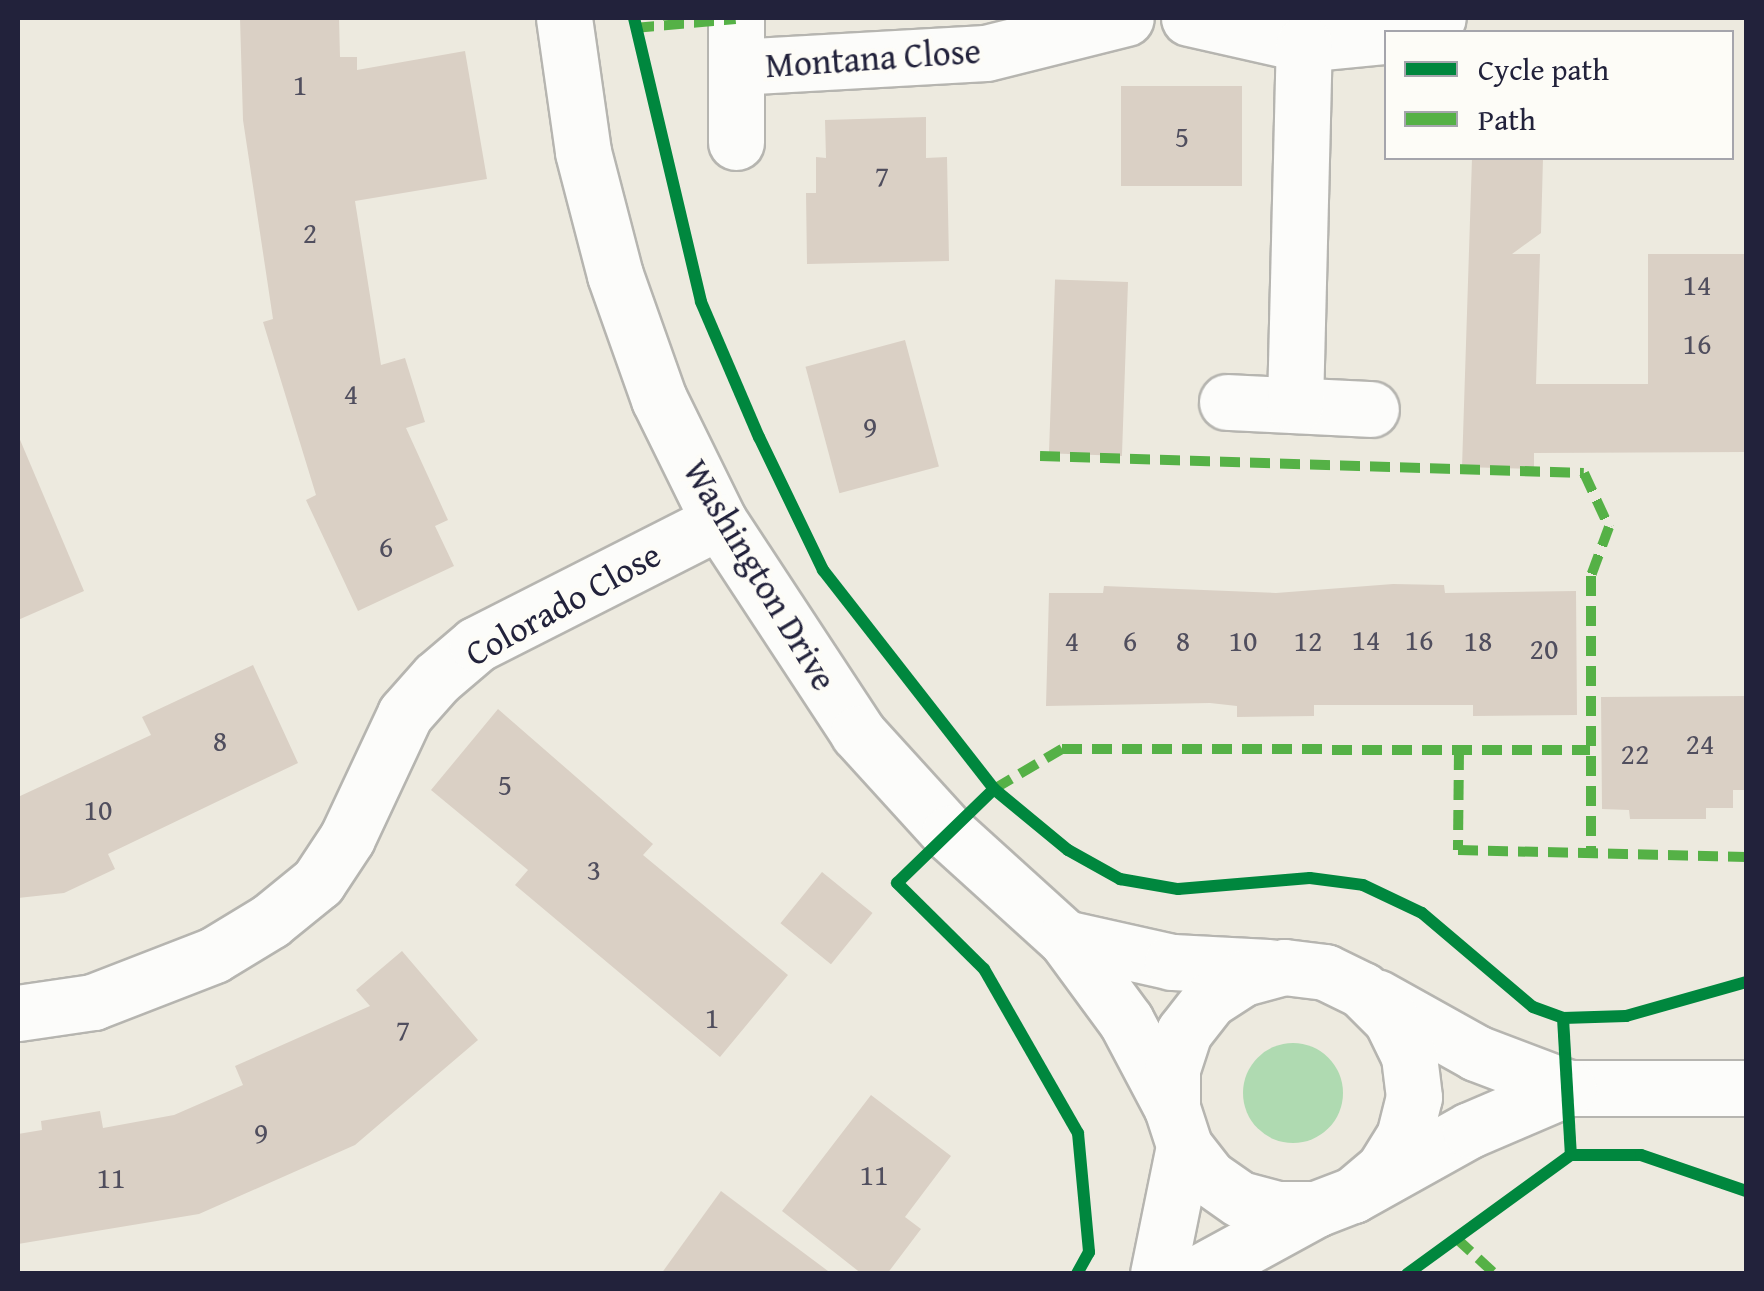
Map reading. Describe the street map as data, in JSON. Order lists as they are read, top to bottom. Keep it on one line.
{"streets":{"street":["Montana Close","Washington Drive","Colorado Close"]},"crossings":[["Washington Drive","Colorado Close"]],"house_numbers":["1","5","7","2","14","16","4","9","6","14","16","4","6","8","10","12","18","20","8","24","22","5","10","3","1","7","9","11","11"],"legend":["Cycle path","Path"]}
